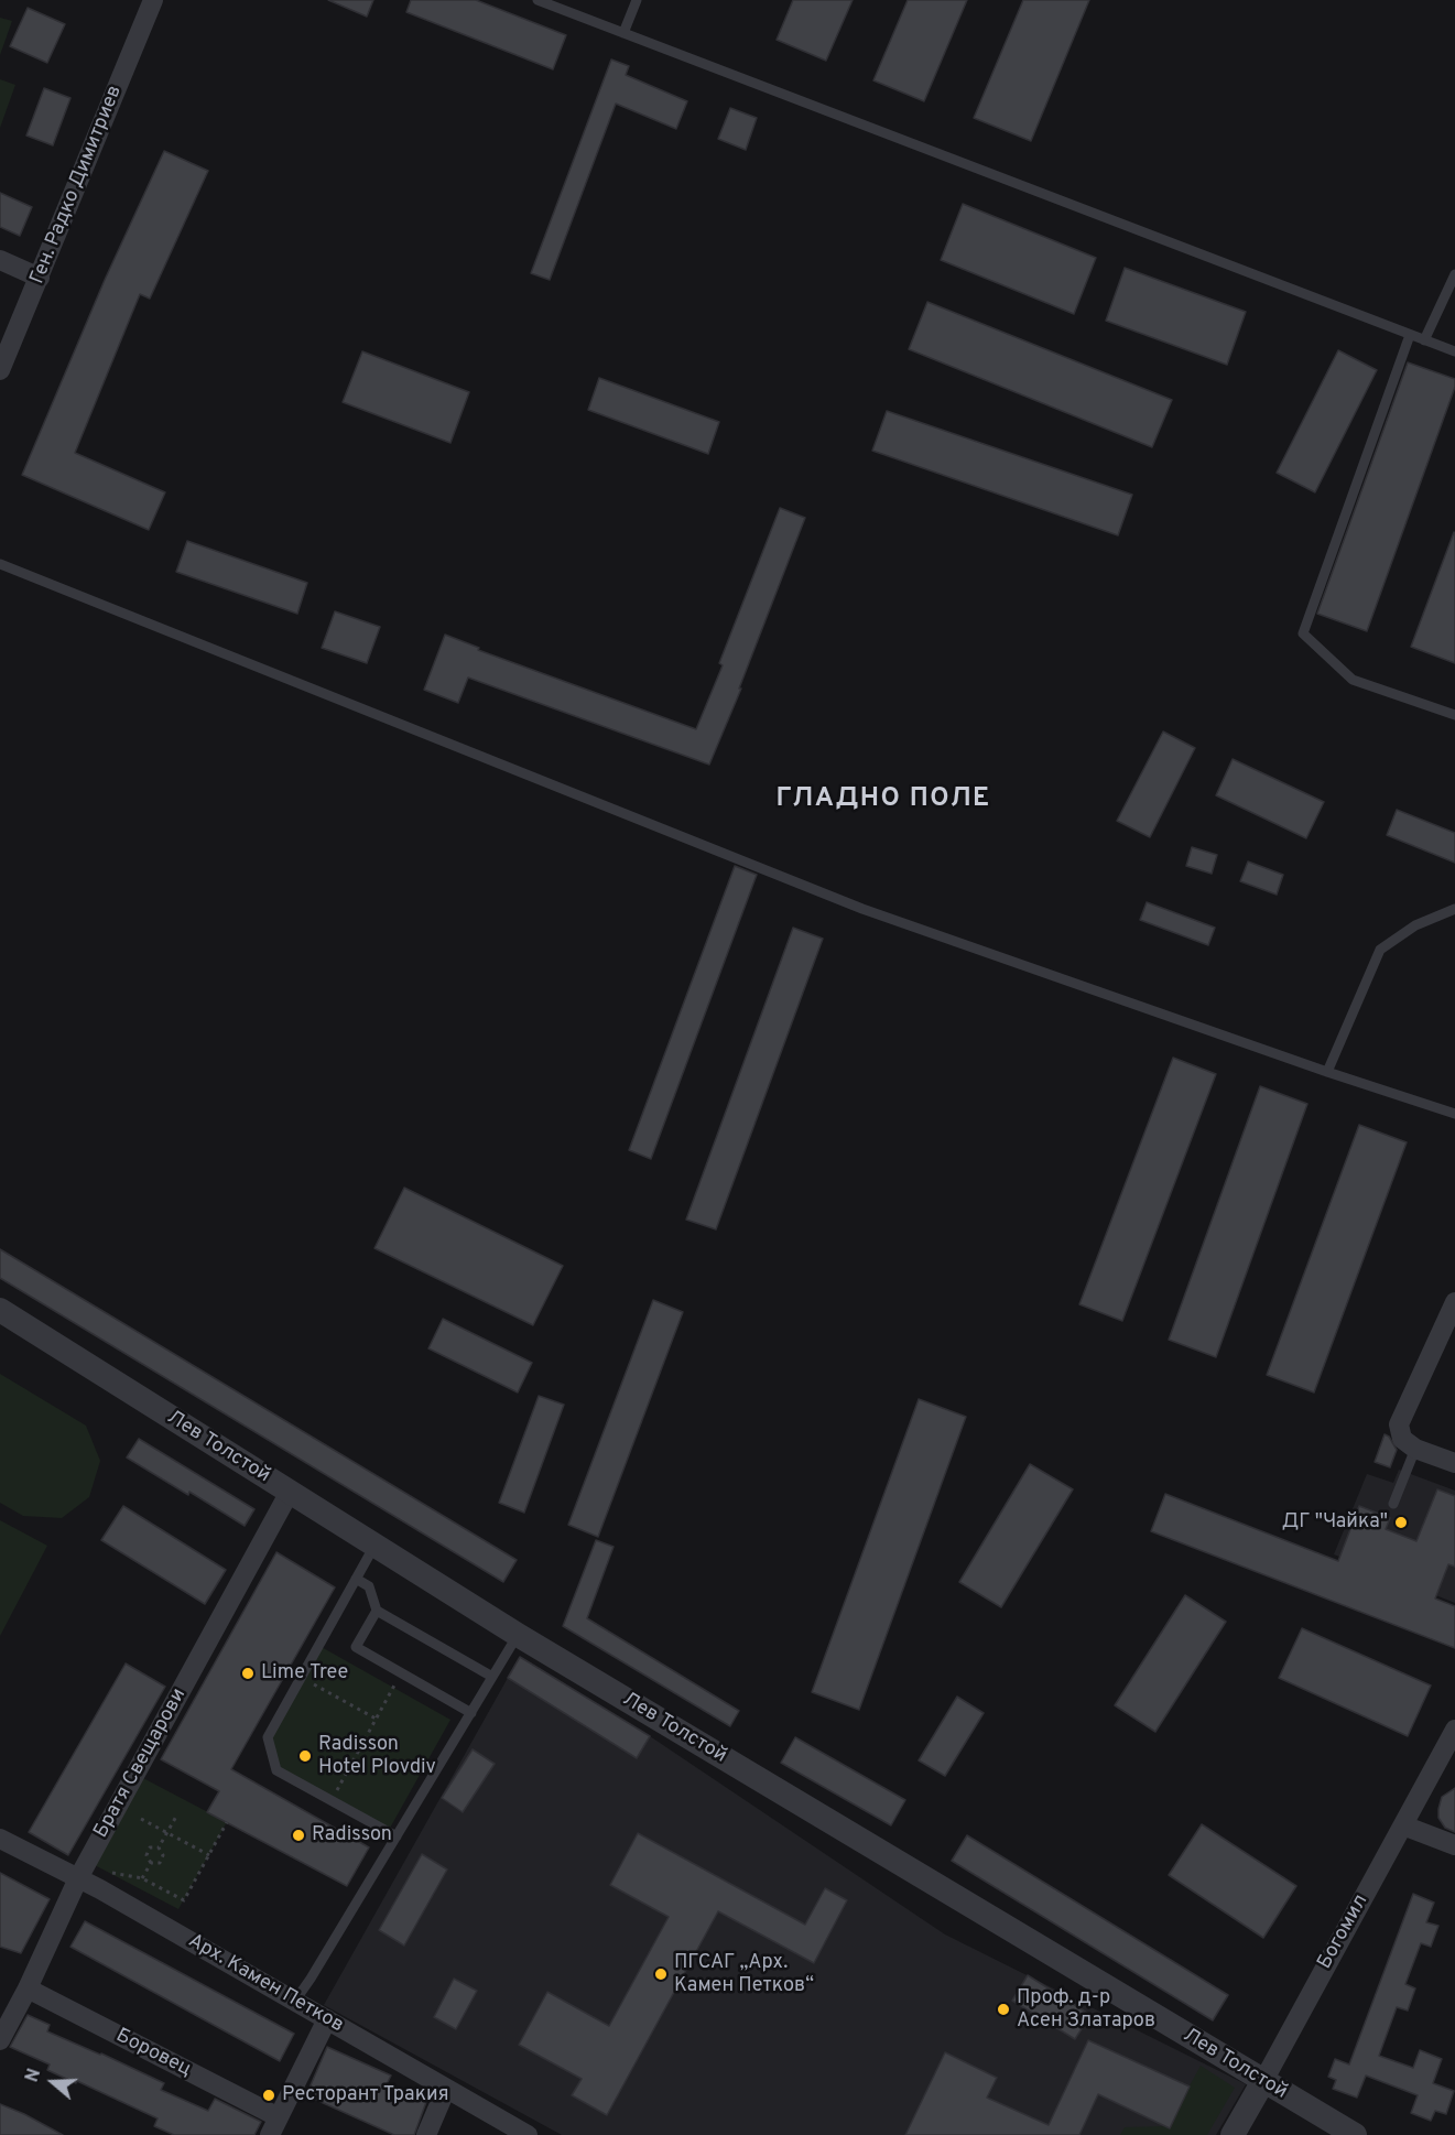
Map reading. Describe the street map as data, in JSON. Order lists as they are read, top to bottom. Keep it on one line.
{"streets":{"street":["Ген. Радко Димитриев","Лев Толстой","Братя Свещарови","Богомил","Арх. Камен Петков","Боровец"]},"crossings":[["Лев Толстой","Братя Свещарови"],["Лев Толстой","Богомил"],["Братя Свещарови","Арх. Камен Петков"],["Братя Свещарови","Боровец"]],"districts":["ГЛАДНО ПОЛЕ"],"places":["ДГ \"Чайка\"","Lime Tree","Radisson Hotel Plovdiv","Radisson","ПГСАГ „Арх. Камен Петков“","Проф. д-р Асен Златаров","Ресторант Тракия"],"north":"left"}
